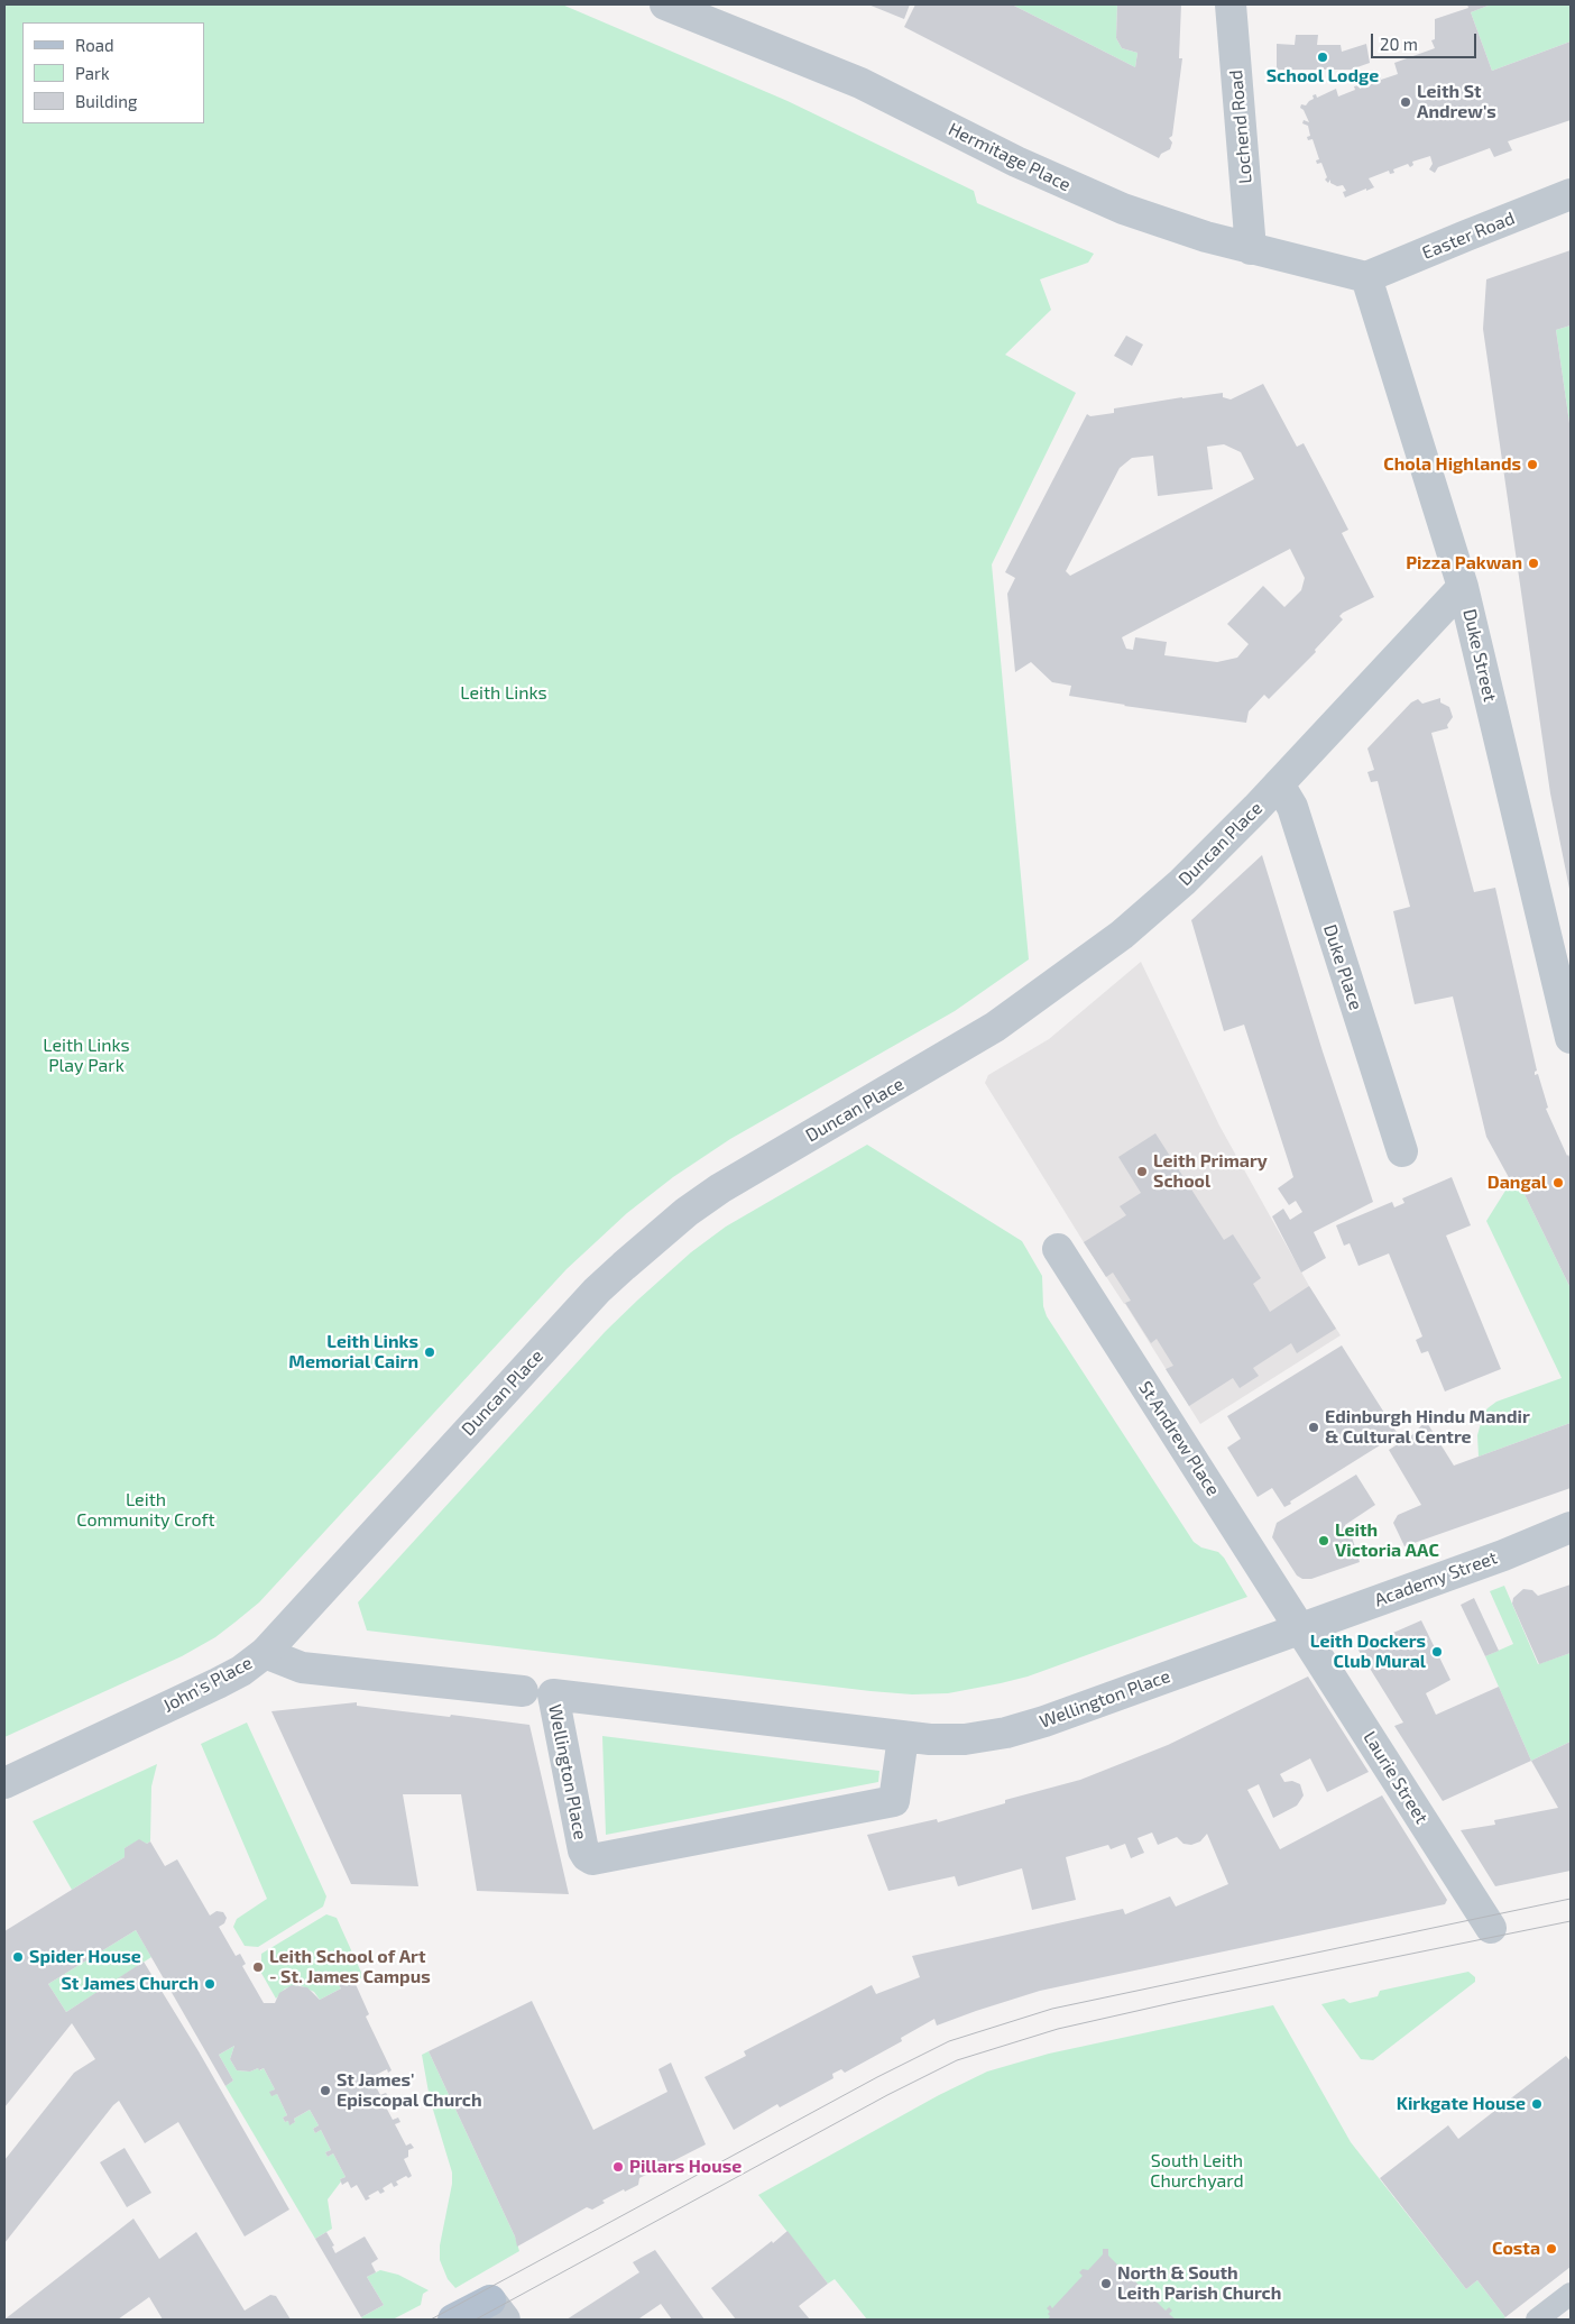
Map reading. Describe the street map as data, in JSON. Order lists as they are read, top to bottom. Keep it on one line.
{"streets":{"street":["Lochend Road","Hermitage Place","Easter Road","Duke Street","Duncan Place","Duke Place","St Andrew Place","Academy Street","John's Place","Wellington Place","Laurie Street"]},"crossings":[["Lochend Road","Hermitage Place"],["Hermitage Place","Easter Road"],["Hermitage Place","Duke Street"],["Easter Road","Duke Street"],["Duke Street","Duncan Place"],["Duncan Place","Duke Place"],["Duncan Place","John's Place"],["St Andrew Place","Academy Street"],["St Andrew Place","Wellington Place"],["St Andrew Place","Laurie Street"],["Academy Street","Wellington Place"],["Academy Street","Laurie Street"],["Wellington Place","Laurie Street"]],"parks":["Leith Links","Leith Links Play Park","Leith Community Croft","South Leith Churchyard"],"places":["School Lodge","Leith St Andrew's","Chola Highlands","Pizza Pakwan","Leith Primary School","Dangal","Leith Links Memorial Cairn","Edinburgh Hindu Mandir & Cultural Centre","Leith Victoria AAC","Leith Dockers Club Mural","Spider House","Leith School of Art - St. James Campus","St James Church","St James' Episcopal Church","Kirkgate House","Pillars House","Costa","North & South Leith Parish Church"],"legend":["Road","Park","Building"],"scale_bar":"20 m"}
